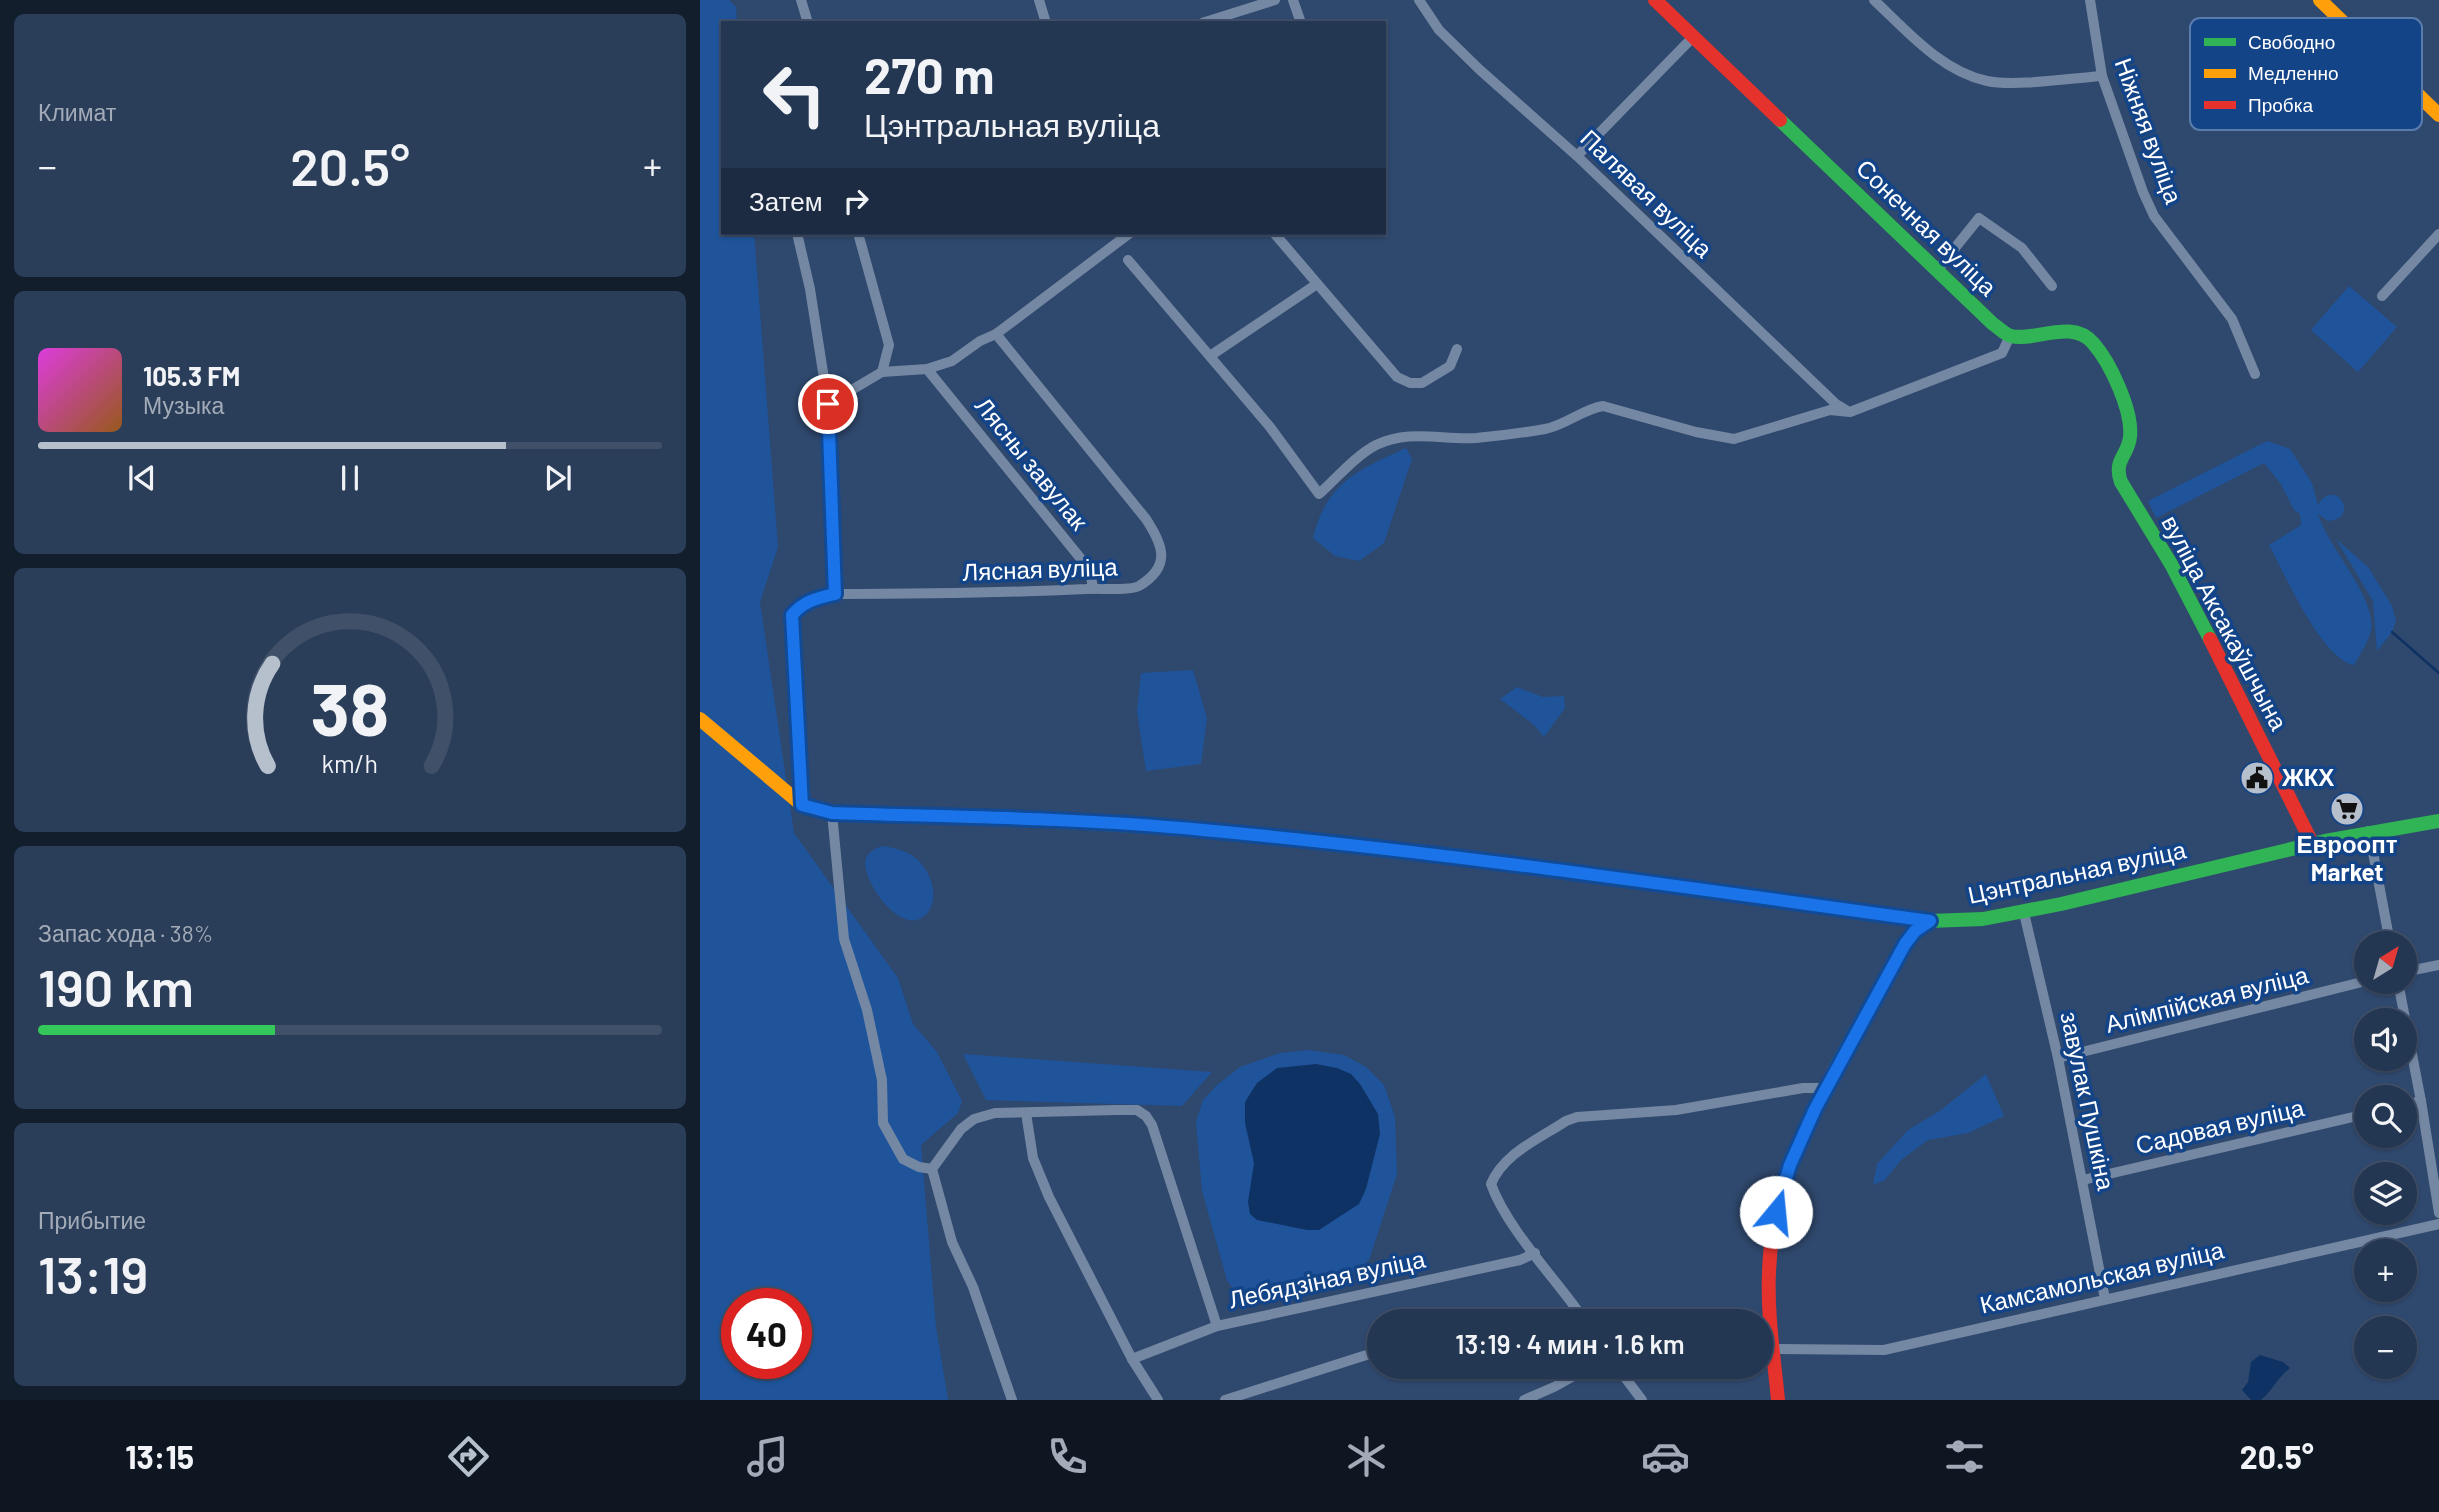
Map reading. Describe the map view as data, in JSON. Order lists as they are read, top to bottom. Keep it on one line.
{"streets":{"street":["Ніжняя вуліца","Палявая вуліца","Сонечная вуліца","Лясны завулак","Лясная вуліца","вуліца Аксакаўшчына","Цэнтральная вуліца","Алімпійская вуліца","завулак Пушкіна","Садовая вуліца","Камсамольская вуліца","Лебядзіная вуліца"]},"crossings":[["Сонечная вуліца","вуліца Аксакаўшчына"],["Лясны завулак","Лясная вуліца"],["Лясная вуліца","Цэнтральная вуліца"],["вуліца Аксакаўшчына","Цэнтральная вуліца"],["Цэнтральная вуліца","завулак Пушкіна"],["Алімпійская вуліца","завулак Пушкіна"],["завулак Пушкіна","Садовая вуліца"],["завулак Пушкіна","Камсамольская вуліца"]],"places":{"public building":["ЖКХ"],"supermarket":["Евроопт Market"]},"legend":["Свободно","Медленно","Пробка"],"north":"top right","page":{"tile":["Климат",["Запас хода · 38%","190 km"],["Прибытие","13:19"]],"turn":["270 m","Цэнтральная вуліца"],"heat":["−","20.5°","+"],"then":"Затем","song":["105.3 FM","Музыка"],"map_buttons":["+","−"],"limit":"40","trip":"13:19 · 4 мин · 1.6 km","tabs":["13:15","20.5°"],"gauge":["38","km/h"]}}
